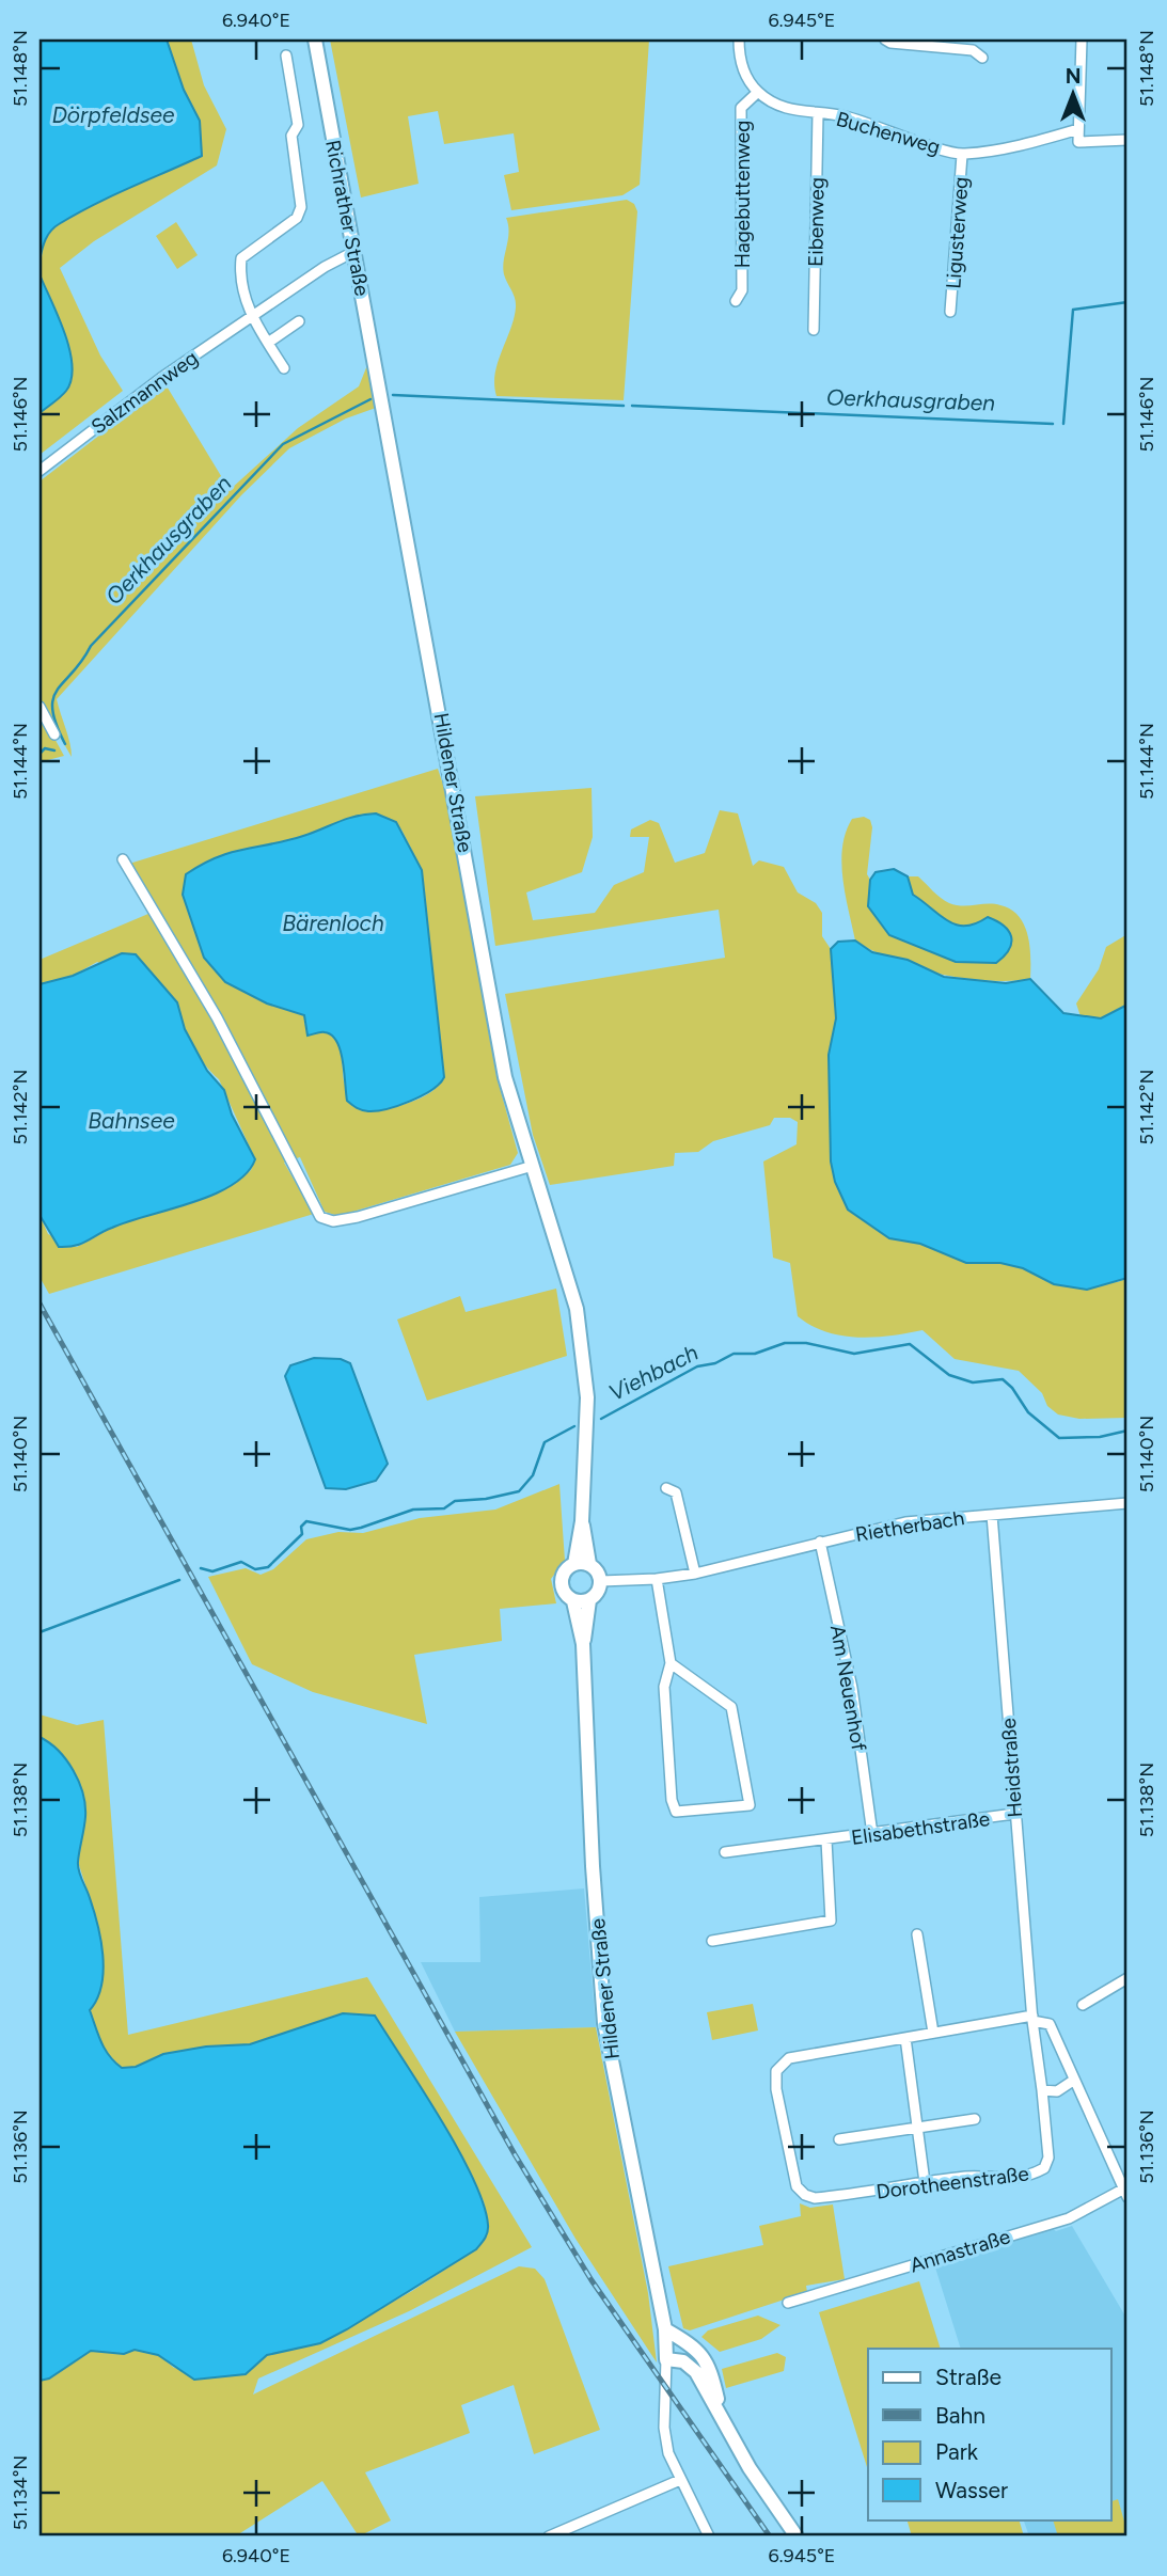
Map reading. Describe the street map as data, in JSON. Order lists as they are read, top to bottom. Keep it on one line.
{"streets":{"main road":["Richrather Straße","Hildener Straße"],"street":["Buchenweg","Hagebuttenweg","Eibenweg","Ligusterweg","Salzmannweg","Rietherbach","Am Neuenhof","Heidstraße","Elisabethstraße","Dorotheenstraße","Annastraße"]},"crossings":[["Buchenweg","Hagebuttenweg"],["Buchenweg","Eibenweg"],["Buchenweg","Ligusterweg"],["Richrather Straße","Salzmannweg"],["Richrather Straße","Hildener Straße"],["Hildener Straße","Rietherbach"],["Rietherbach","Am Neuenhof"],["Rietherbach","Heidstraße"],["Am Neuenhof","Elisabethstraße"],["Heidstraße","Elisabethstraße"],["Heidstraße","Dorotheenstraße"]],"water":["Dörpfeldsee","Oerkhausgraben","Bärenloch","Bahnsee","Viehbach"],"legend":["Straße","Bahn","Park","Wasser"],"north":"top","coordinates":["6.940°E","6.945°E","51.148°N","51.146°N","51.144°N","51.142°N","51.140°N","51.138°N","51.136°N","51.134°N"]}
